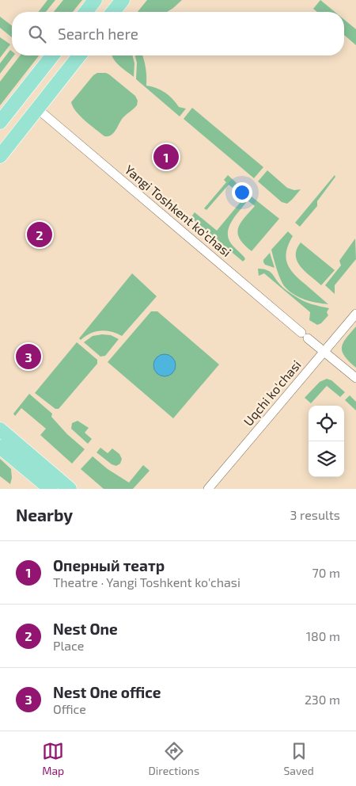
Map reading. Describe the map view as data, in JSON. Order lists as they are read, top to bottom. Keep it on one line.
{"streets":{"street":["Yangi Toshkent ko'chasi","Uqchi ko'chasi"]},"crossings":[["Yangi Toshkent ko'chasi","Uqchi ko'chasi"]],"page":{"search":"Search here","pins":["1","2","3"],"heading":["Nearby","3 results"],"list":[{"mark":"1","name":"Оперный театр","note":"Theatre · Yangi Toshkent ko'chasi","value":"70 m"},{"mark":"2","name":"Nest One","note":"Place","value":"180 m"},{"mark":"3","name":"Nest One office","note":"Office","value":"230 m"}],"nav":["Map","Directions","Saved"]}}
